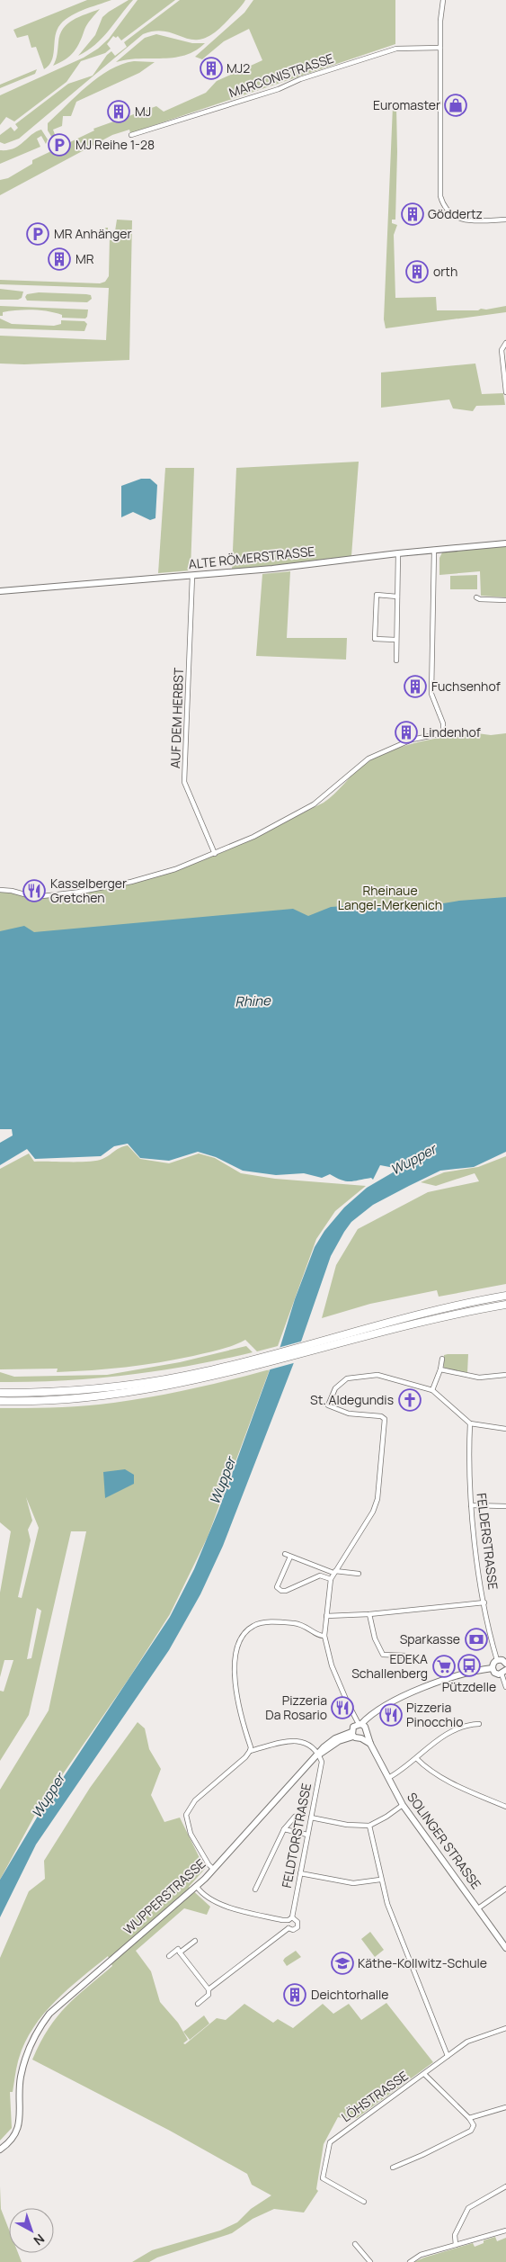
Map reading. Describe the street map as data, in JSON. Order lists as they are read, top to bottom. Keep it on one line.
{"streets":{"main road":["ALTE RÖMERSTRASSE","SOLINGER STRASSE","WUPPERSTRASSE"],"street":["MARCONISTRASSE","AUF DEM HERBST","FELDERSTRASSE","FELDTORSTRASSE","LÖHSTRASSE"]},"crossings":[["ALTE RÖMERSTRASSE","AUF DEM HERBST"],["FELDTORSTRASSE","WUPPERSTRASSE"]],"water":["Rhine","Wupper"],"parks":["Rheinaue Langel-Merkenich"],"places":{"building":["MJ2","MJ","Göddertz","MR","orth","Fuchsenhof","Lindenhof","Deichtorhalle"],"shop":["Euromaster"],"parking":["MJ Reihe 1-28","MR Anhänger"],"restaurant":["Kasselberger Gretchen","Pizzeria Da Rosario","Pizzeria Pinocchio"],"church":["St. Aldegundis"],"bank":["Sparkasse"],"bus stop":["Pützdelle"],"supermarket":["EDEKA Schallenberg"],"school or university":["Käthe-Kollwitz-Schule"]},"north":"bottom right"}
